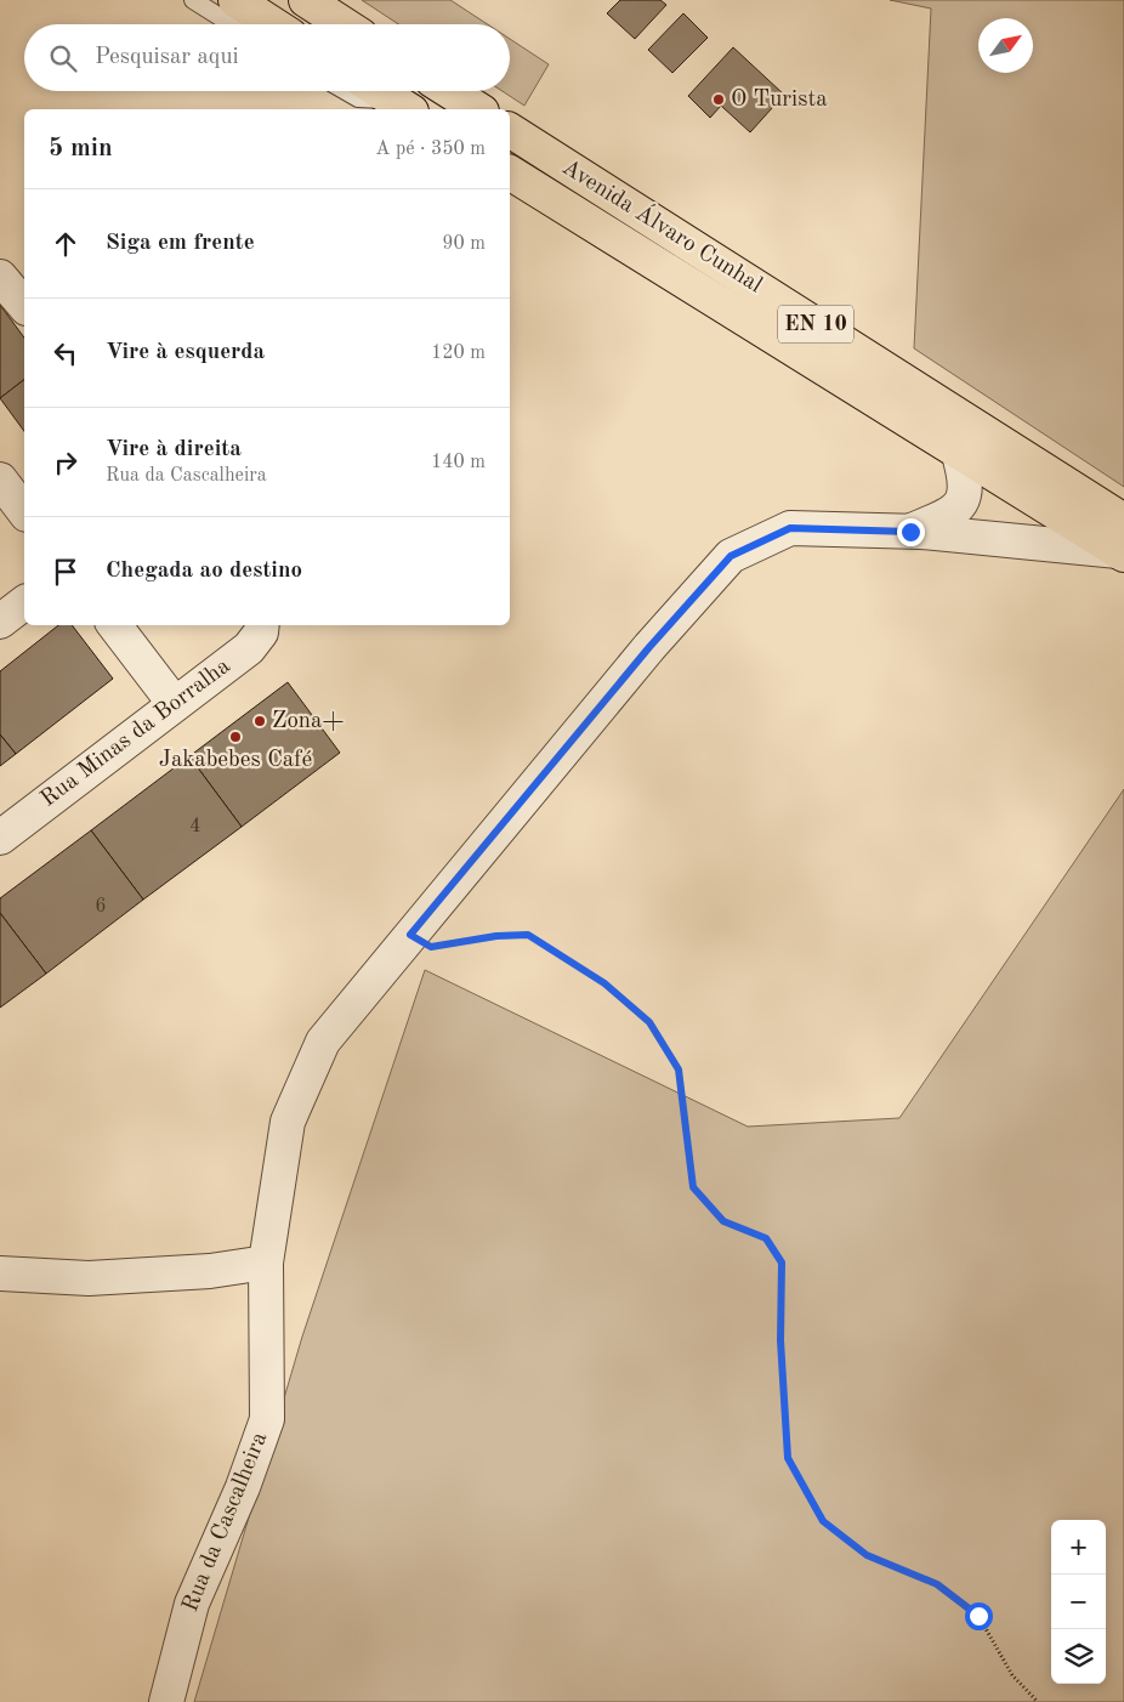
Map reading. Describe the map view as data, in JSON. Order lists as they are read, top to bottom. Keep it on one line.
{"streets":{"main road":["Avenida Álvaro Cunhal","EN 10"],"street":["Rua Minas da Borralha","Rua da Cascalheira"]},"crossings":[["Avenida Álvaro Cunhal","Rua da Cascalheira"]],"places":["O Turista","Zona+","Jakabebes Café"],"house_numbers":["4","6"],"north":"top right","page":{"search":"Pesquisar aqui","heading":["5 min","A pé · 350 m"],"list":[["Siga em frente","90 m"],["Vire à esquerda","120 m"],["Vire à direita","Rua da Cascalheira","140 m"],"Chegada ao destino"],"map_buttons":["+","−"]}}
